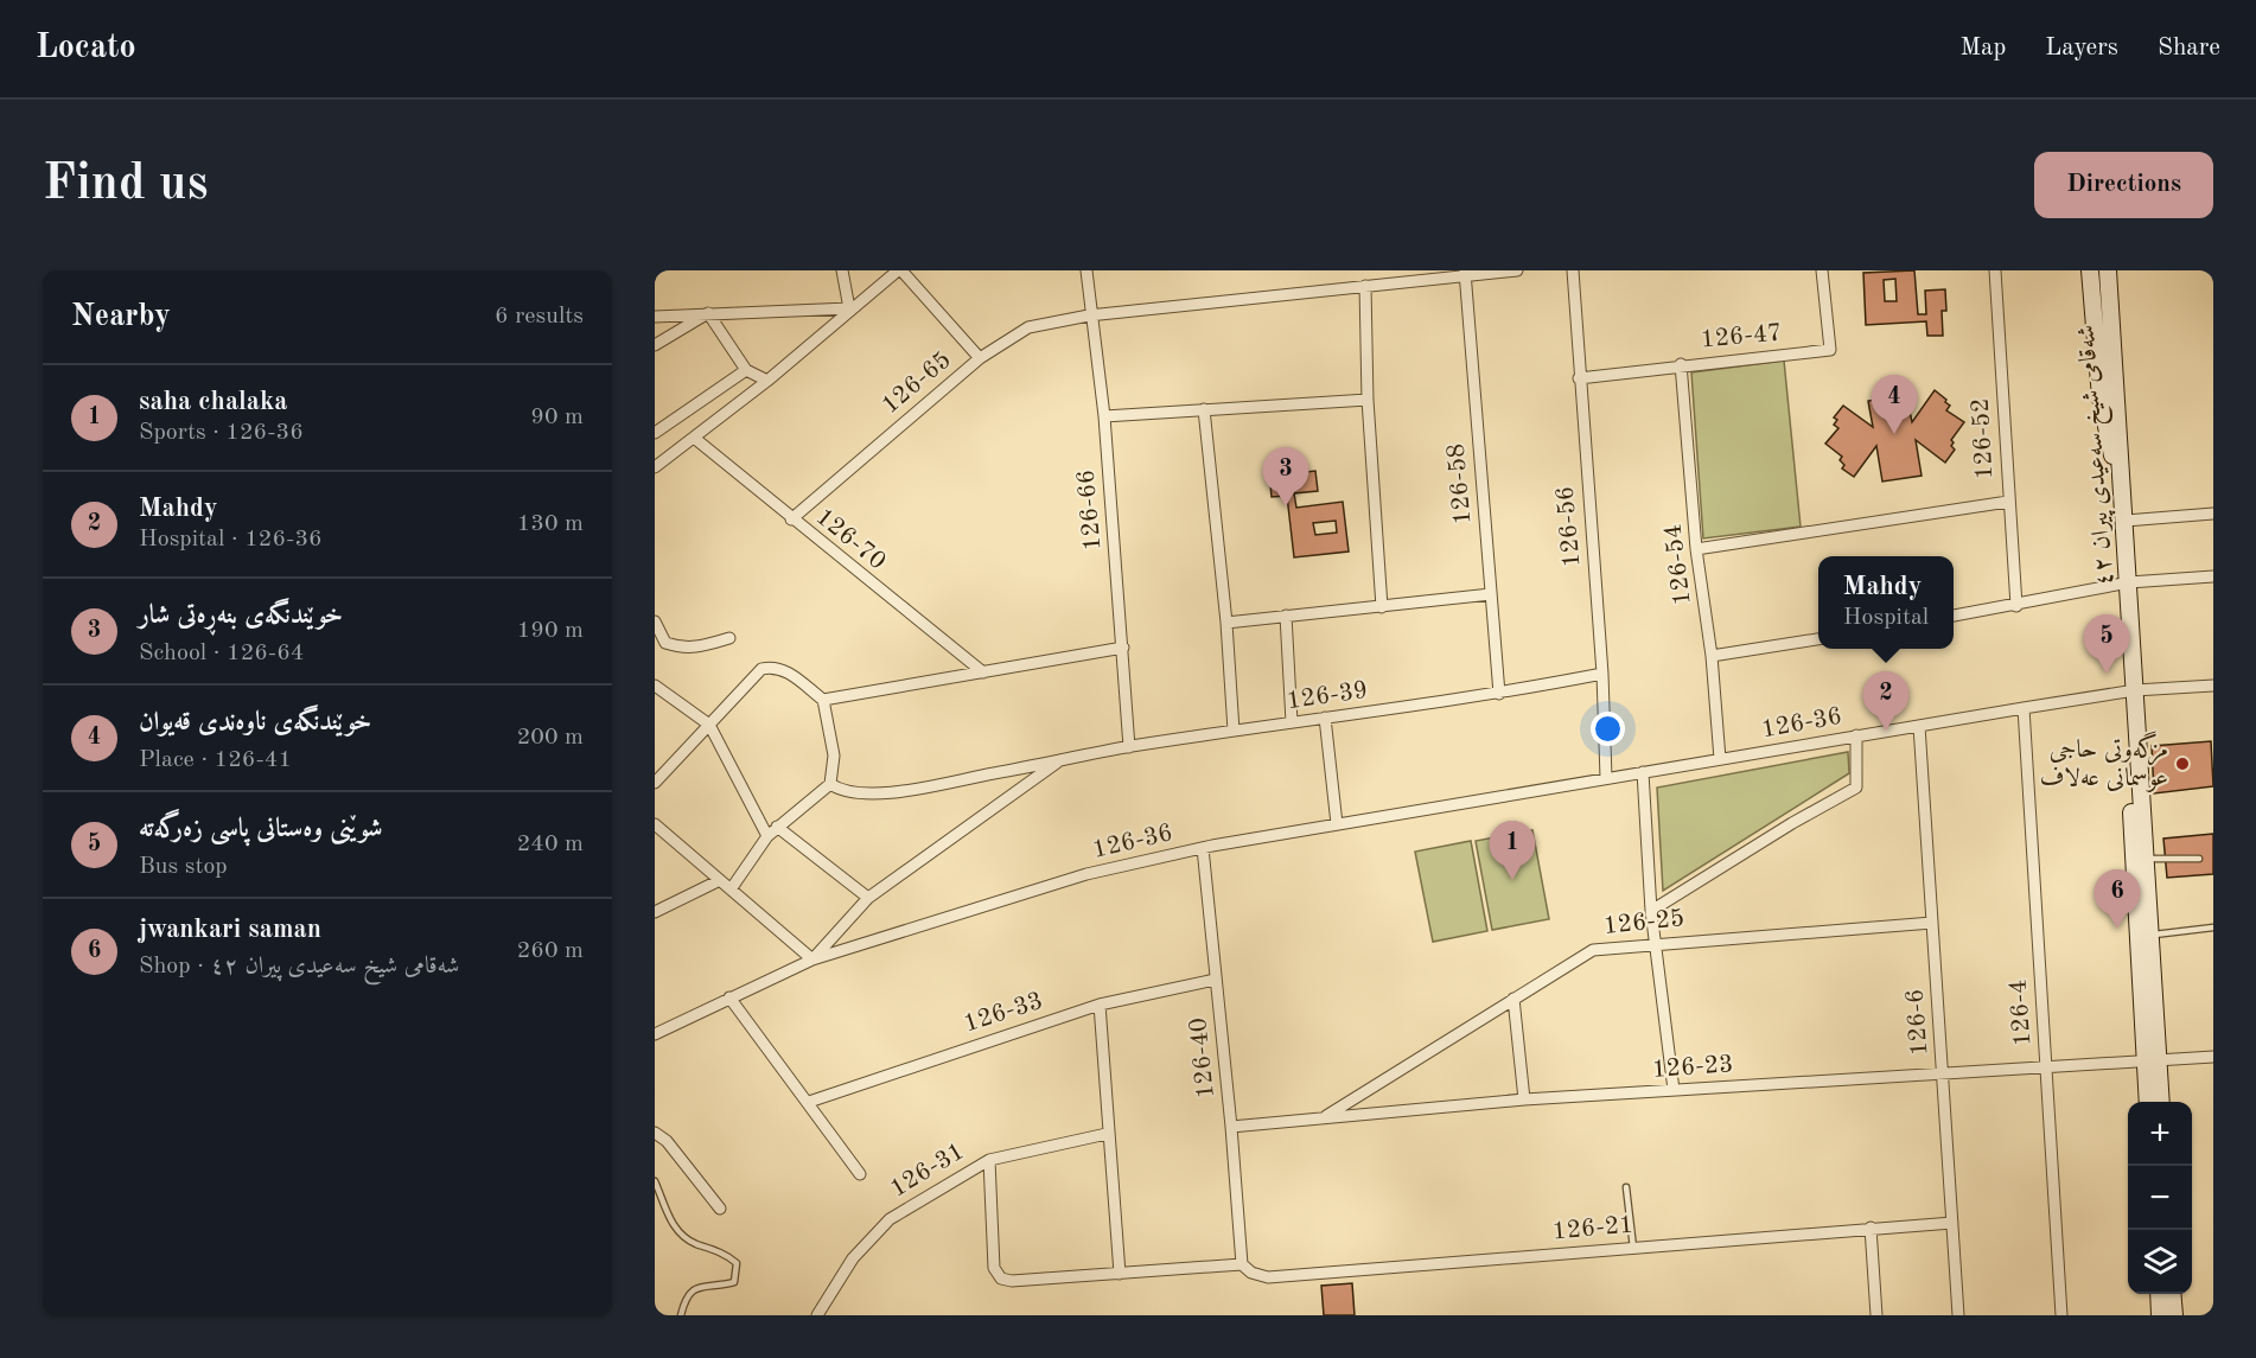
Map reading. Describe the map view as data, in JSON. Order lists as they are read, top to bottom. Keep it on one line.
{"streets":{"main road":["شەقامی شیخ سەعیدی پیران ٤٢"],"street":["126-47","126-65","126-52","126-58","126-66","126-56","126-70","126-54","126-39","126-36","126-25","126-33","126-4","126-6","126-40","126-23","126-31","126-21"]},"crossings":[["126-47","126-56"],["126-47","126-54"],["126-65","126-58"],["126-65","126-66"],["126-65","126-70"],["شەقامی شیخ سەعیدی پیران ٤٢","126-36"],["شەقامی شیخ سەعیدی پیران ٤٢","126-23"],["126-58","126-39"],["126-66","126-39"],["126-56","126-39"],["126-56","126-36"],["126-54","126-36"],["126-36","126-4"],["126-36","126-6"],["126-36","126-40"],["126-25","126-6"],["126-25","126-23"],["126-33","126-40"],["126-4","126-23"],["126-6","126-23"],["126-6","126-21"],["126-40","126-23"],["126-40","126-21"]],"places":["مزگەوتی حاجی عوسمانی عەلاف"],"page":{"header":"Locato","nav":["Map","Layers","Share"],"buttons":"Directions","title":"Find us","heading":["Nearby","6 results"],"list":[{"mark":"1","name":"saha chalaka","note":"Sports · 126-36","value":"90 m"},{"mark":"2","name":"Mahdy","note":"Hospital · 126-36","value":"130 m"},{"mark":"3","name":"خوێندنگەی بنەڕەتی شار","note":"School · 126-64","value":"190 m"},{"mark":"4","name":"خوێندنگەی ناوەندی قەیوان","note":"Place · 126-41","value":"200 m"},{"mark":"5","name":"شوێنی وەستانی پاسی زەرگەتە","note":"Bus stop","value":"240 m"},{"mark":"6","name":"jwankari saman","note":"Shop · شەقامی شیخ سەعیدی پیران ٤٢","value":"260 m"}],"pins":["4","3","5","2","1","6"],"popup":["Mahdy","Hospital"],"map_buttons":["+","−"]}}
